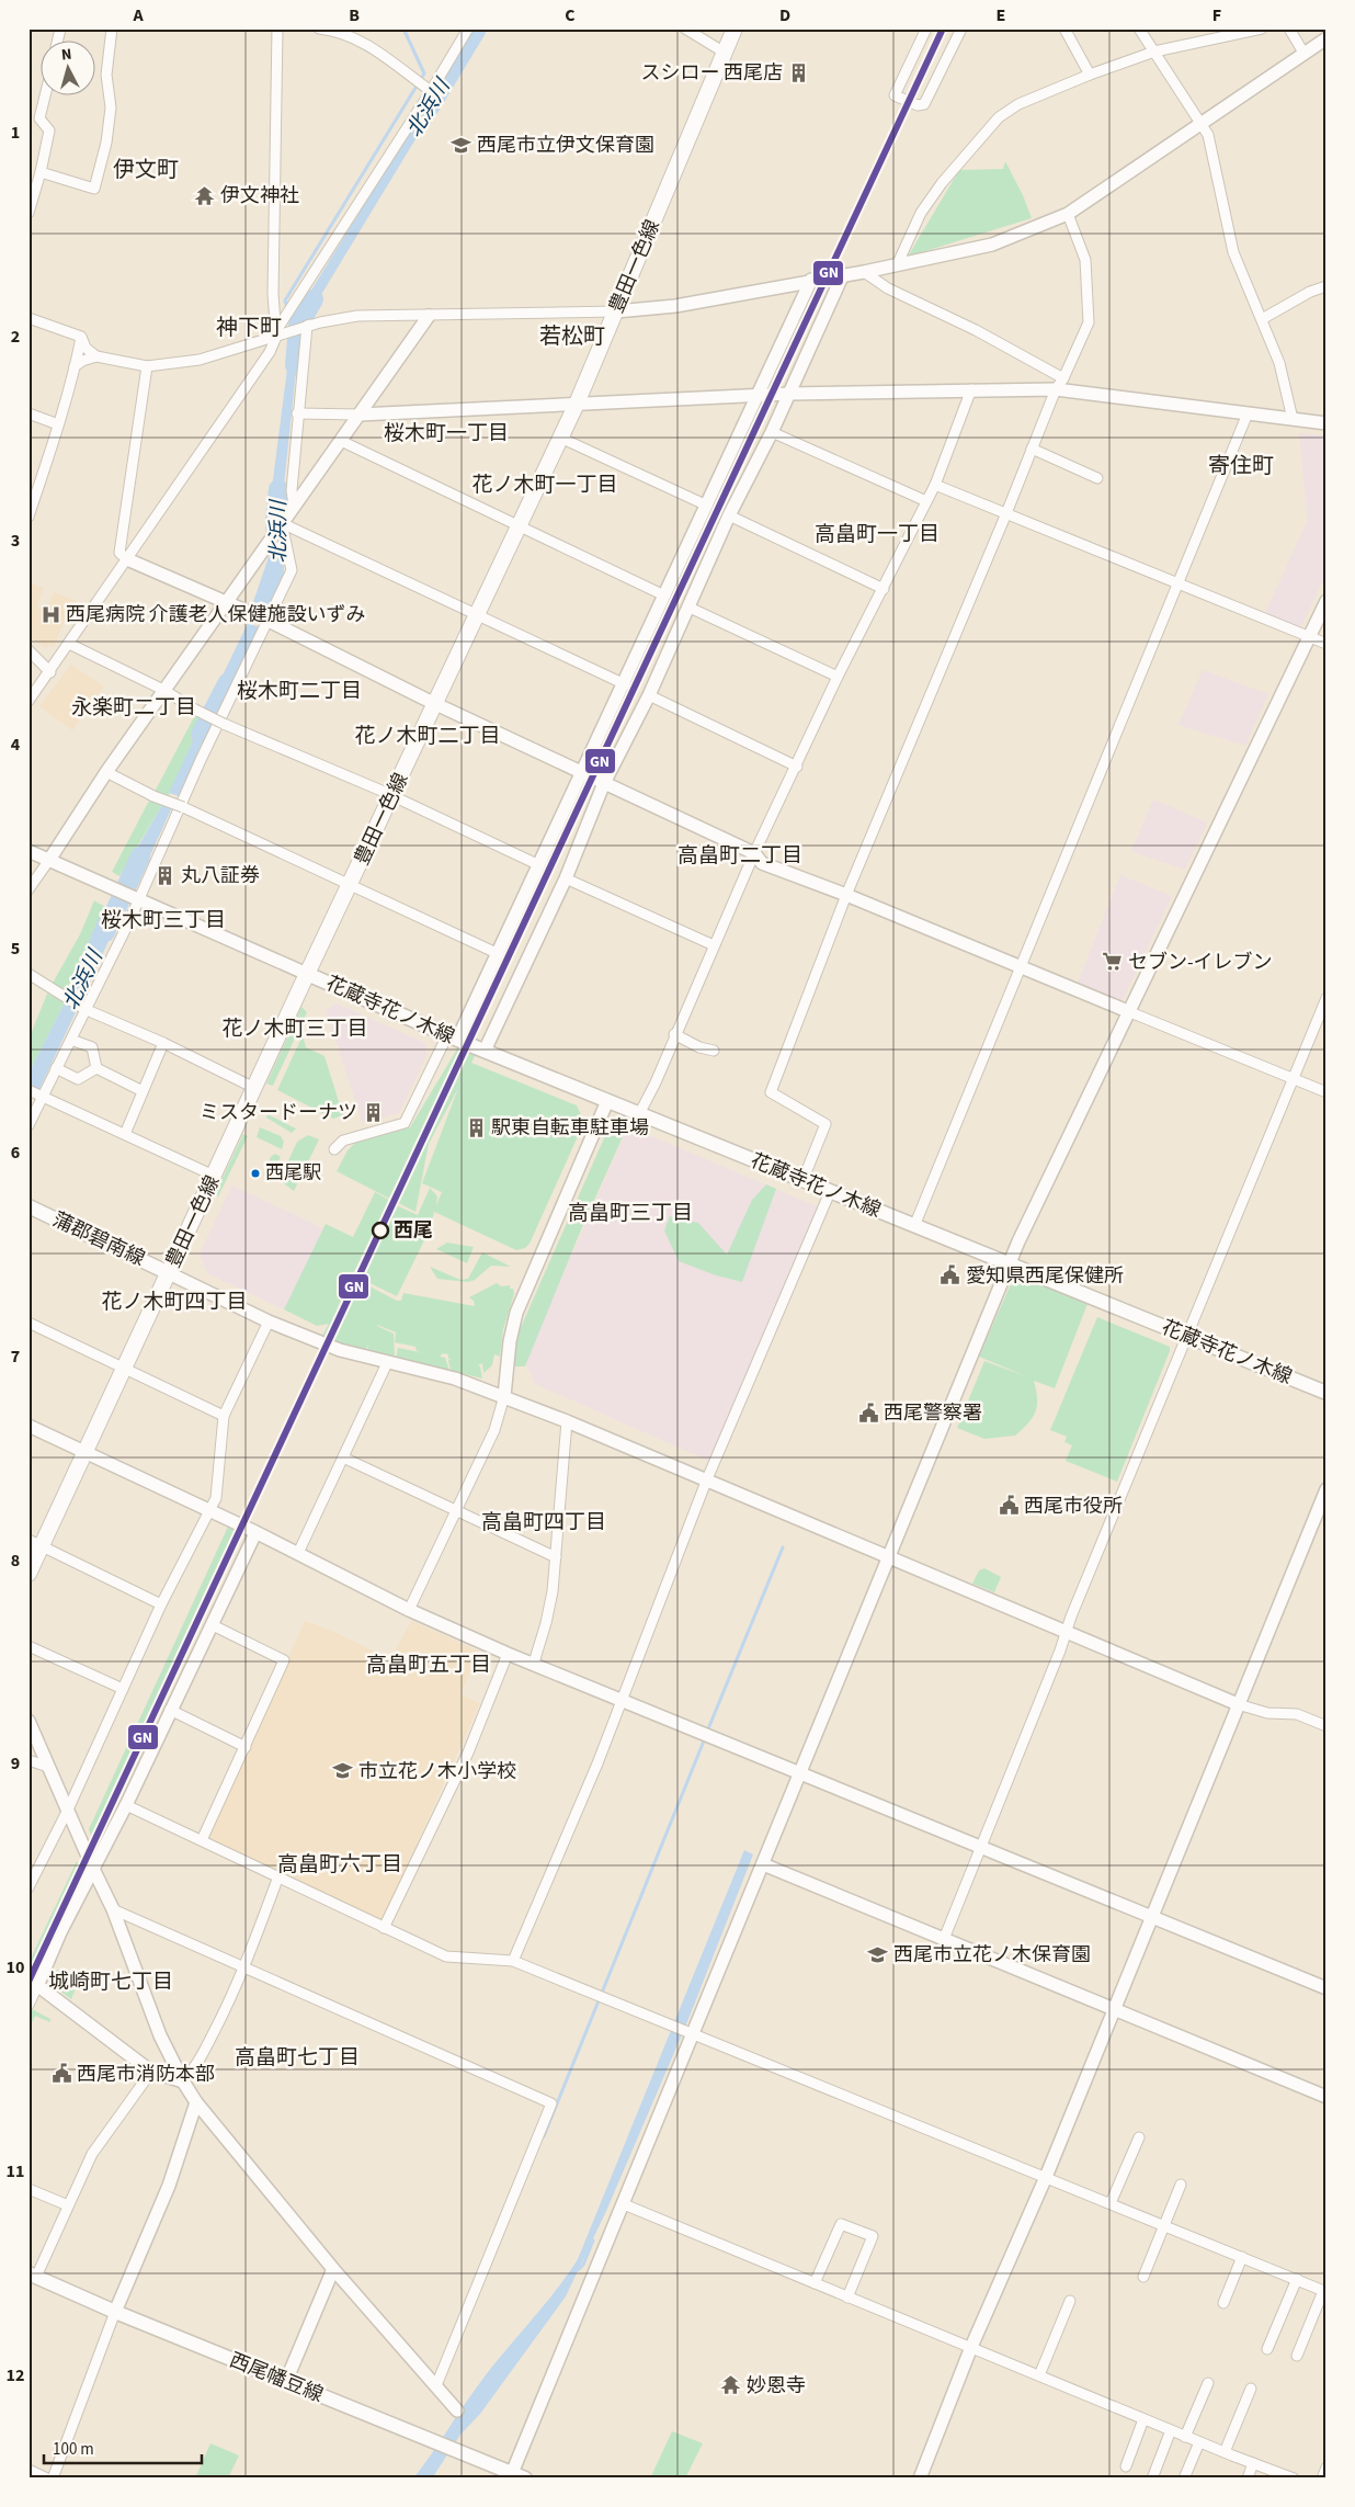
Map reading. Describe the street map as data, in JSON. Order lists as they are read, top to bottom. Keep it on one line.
{"streets":{"main road":["豊田一色線","花蔵寺花ノ木線","蒲郡碧南線","西尾幡豆線"]},"crossings":[["豊田一色線","花蔵寺花ノ木線"],["豊田一色線","蒲郡碧南線"]],"districts":["伊文町","神下町","若松町","桜木町一丁目","寄住町","花ノ木町一丁目","高畠町一丁目","桜木町二丁目","永楽町二丁目","花ノ木町二丁目","高畠町二丁目","桜木町三丁目","花ノ木町三丁目","高畠町三丁目","花ノ木町四丁目","高畠町四丁目","高畠町五丁目","高畠町六丁目","城崎町七丁目","高畠町七丁目"],"water":["北浜川"],"places":{"building":["スシロー 西尾店","丸八証券","ミスタードーナツ","駅東自転車駐車場"],"school or university":["西尾市立伊文保育園","市立花ノ木小学校","西尾市立花ノ木保育園"],"temple":["伊文神社","妙恩寺"],"hospital":["西尾病院 介護老人保健施設いずみ"],"supermarket":["セブン-イレブン"],"other":["西尾駅","西尾"],"public building":["愛知県西尾保健所","西尾警察署","西尾市役所","西尾市消防本部"]},"lines":["transit line GN"],"scale_bar":"100 m","north":"top","grid":{"columns":["A","B","C","D","E","F"],"rows":["1","2","3","4","5","6","7","8","9","10","11","12"]}}
